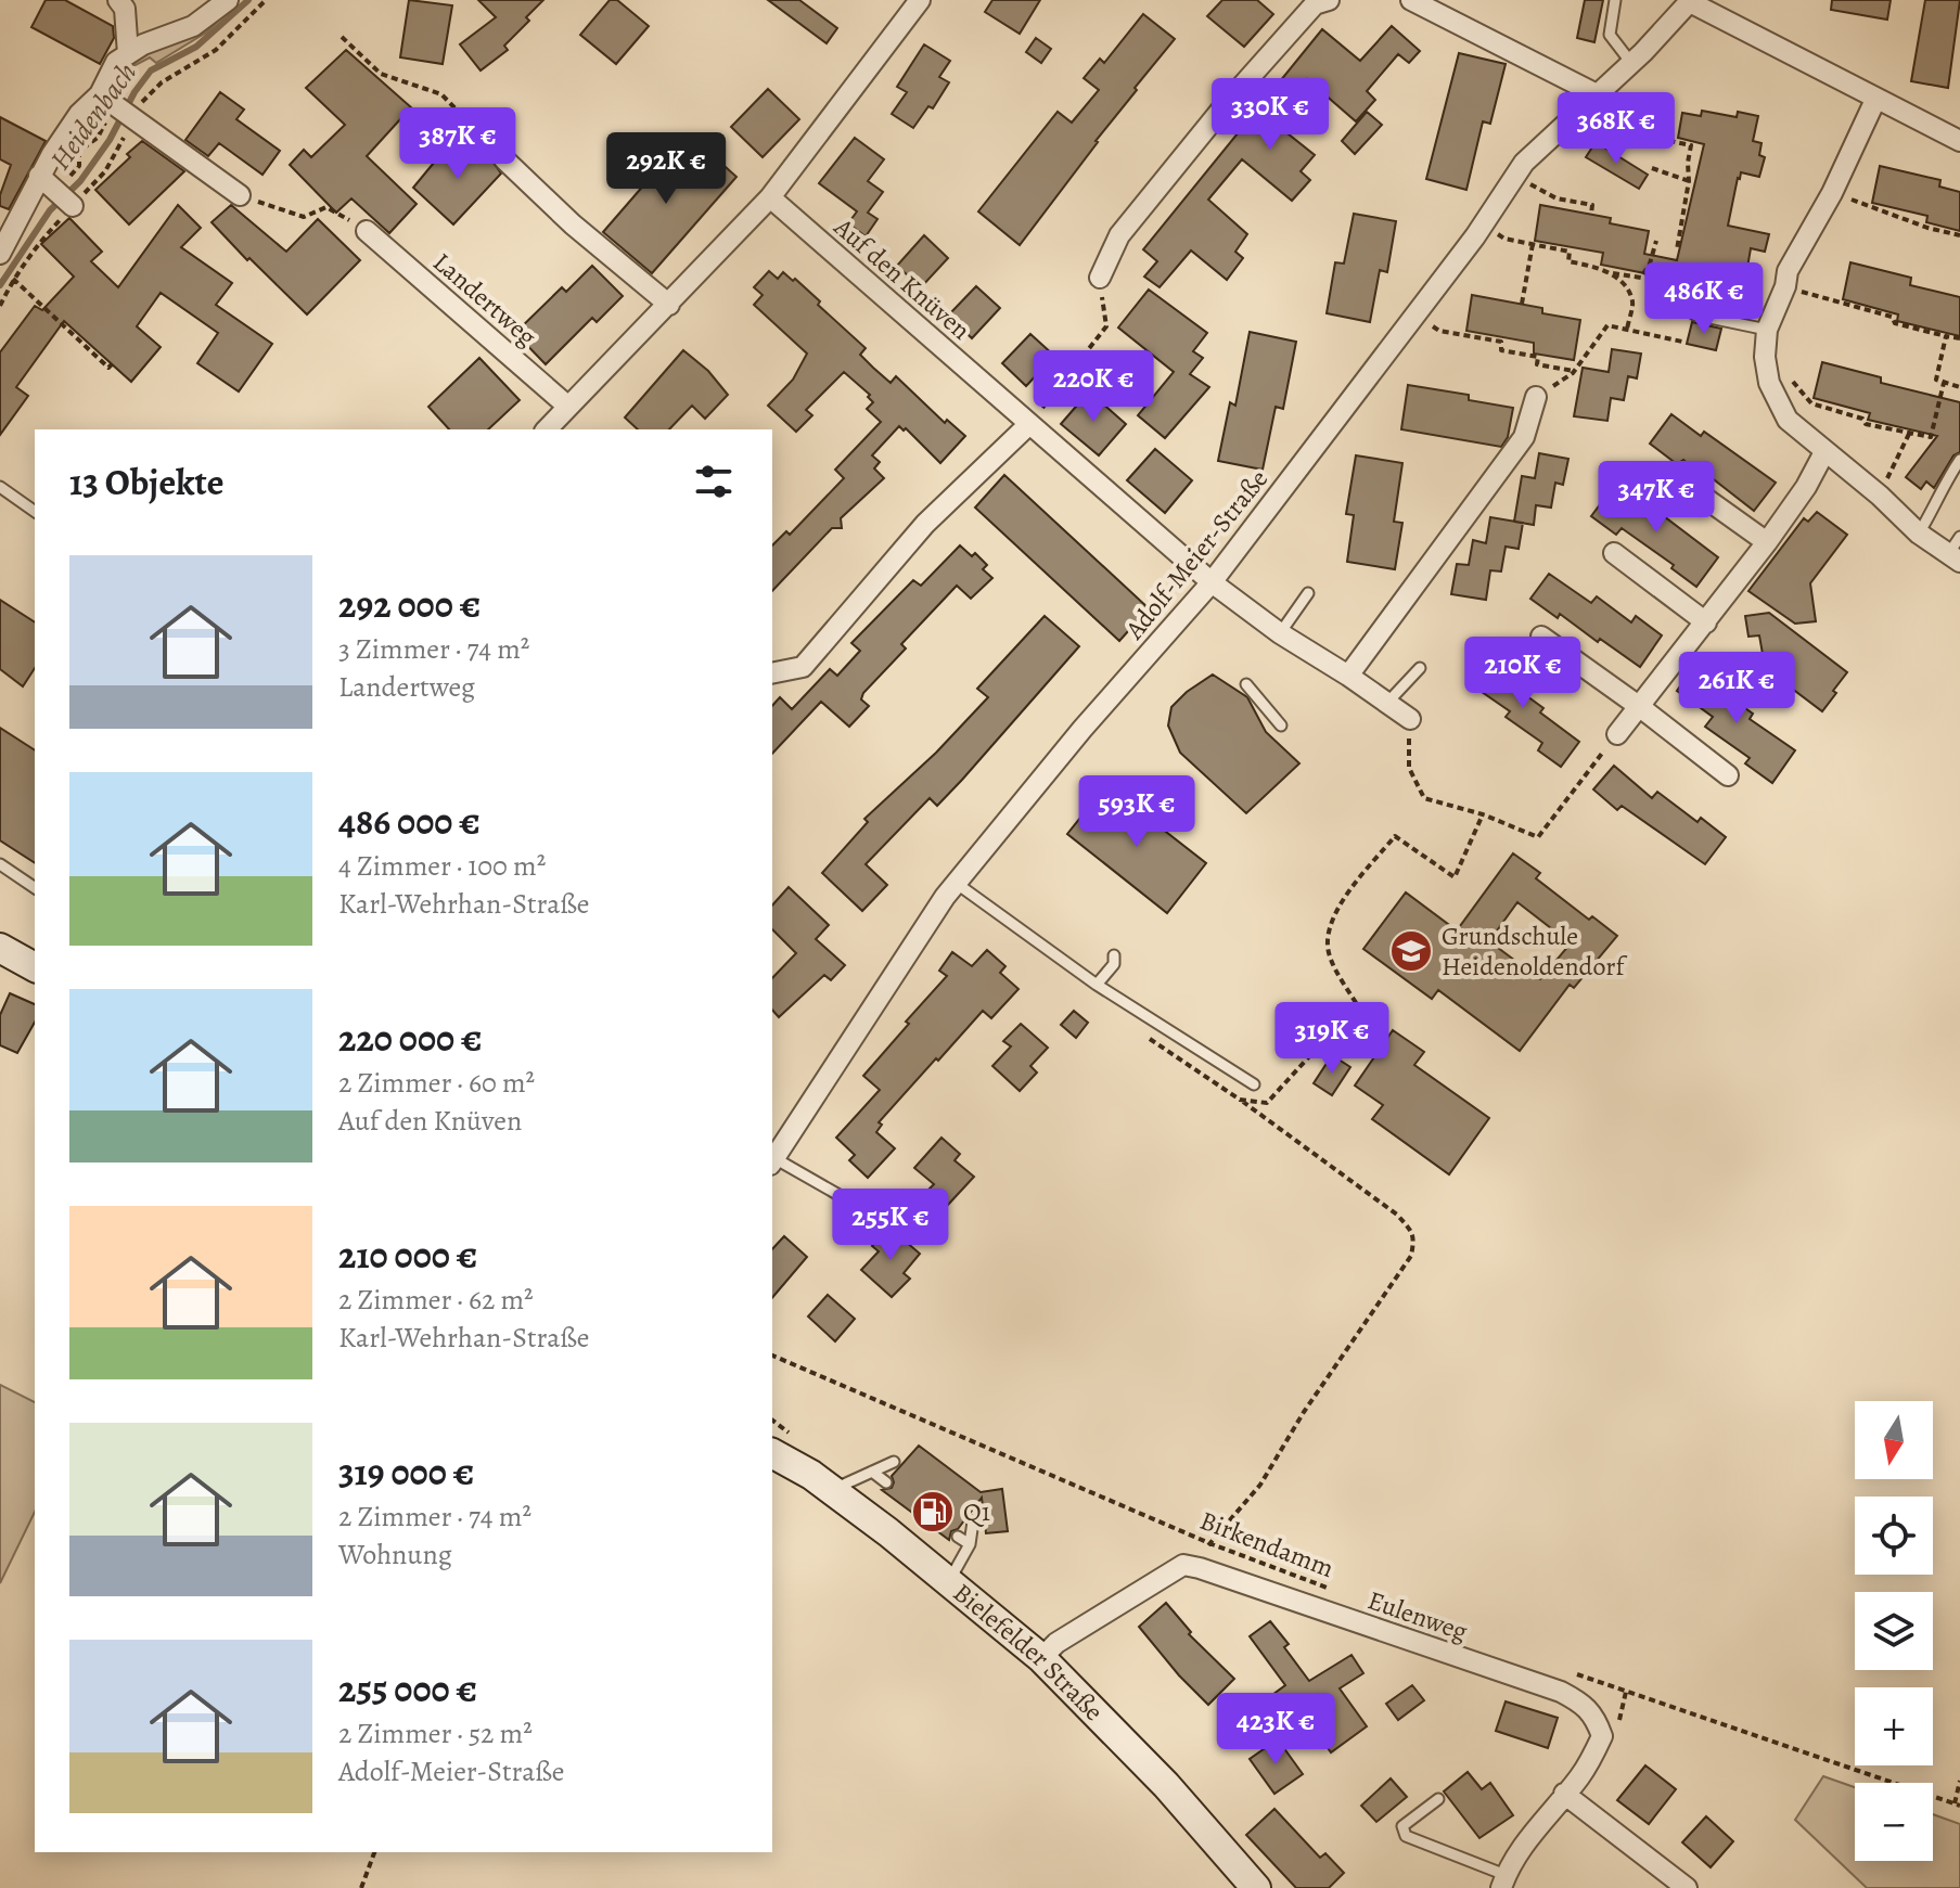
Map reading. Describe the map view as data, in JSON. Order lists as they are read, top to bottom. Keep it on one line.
{"streets":{"main road":["Bielefelder Straße"],"street":["Auf den Knüven","Landertweg","Adolf-Meier-Straße","Eulenweg"],"path":["Birkendamm"]},"crossings":[["Auf den Knüven","Adolf-Meier-Straße"],["Eulenweg","Bielefelder Straße"]],"water":["Heidenbach"],"places":{"school or university":["Grundschule Heidenoldendorf"],"fuel station":["Q1"]},"north":"bottom","page":{"price":["330K €","368K €","387K €","292K €","486K €","220K €","347K €","210K €","261K €","593K €","319K €","255K €","423K €"],"heading":"13 Objekte","list":[{"name":"292 000 €","note":"3 Zimmer · 74 m² · Landertweg"},{"name":"486 000 €","note":"4 Zimmer · 100 m² · Karl-Wehrhan-Straße"},{"name":"220 000 €","note":"2 Zimmer · 60 m² · Auf den Knüven"},{"name":"210 000 €","note":"2 Zimmer · 62 m² · Karl-Wehrhan-Straße"},{"name":"319 000 €","note":"2 Zimmer · 74 m² · Wohnung"},{"name":"255 000 €","note":"2 Zimmer · 52 m² · Adolf-Meier-Straße"}],"map_buttons":["+","−"]}}
